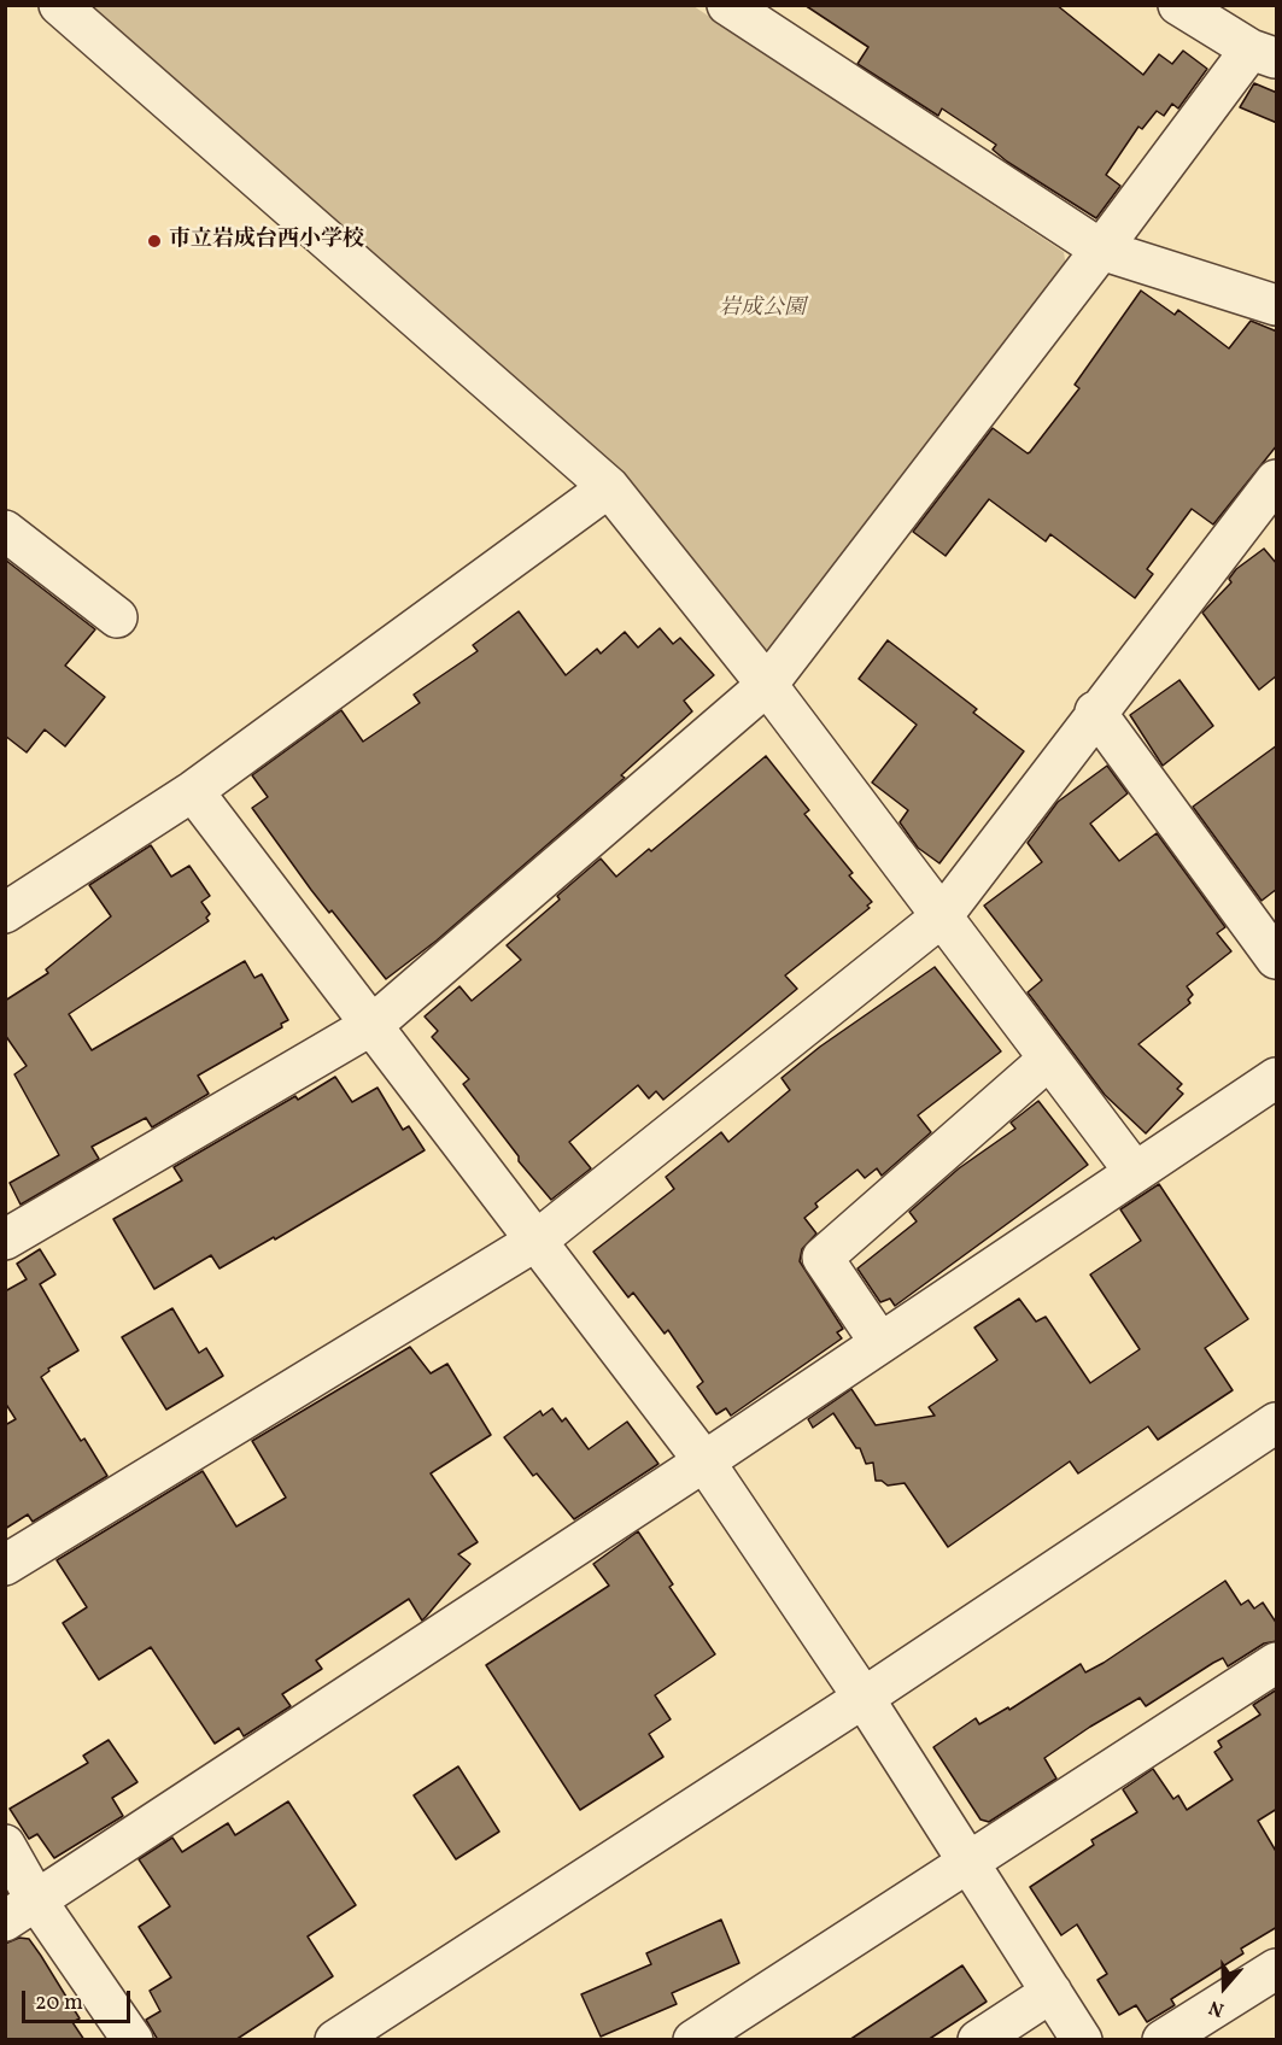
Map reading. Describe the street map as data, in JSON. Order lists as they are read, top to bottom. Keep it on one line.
{"parks":["岩成公園"],"places":["市立岩成台西小学校"],"scale_bar":"20 m","north":"bottom"}
